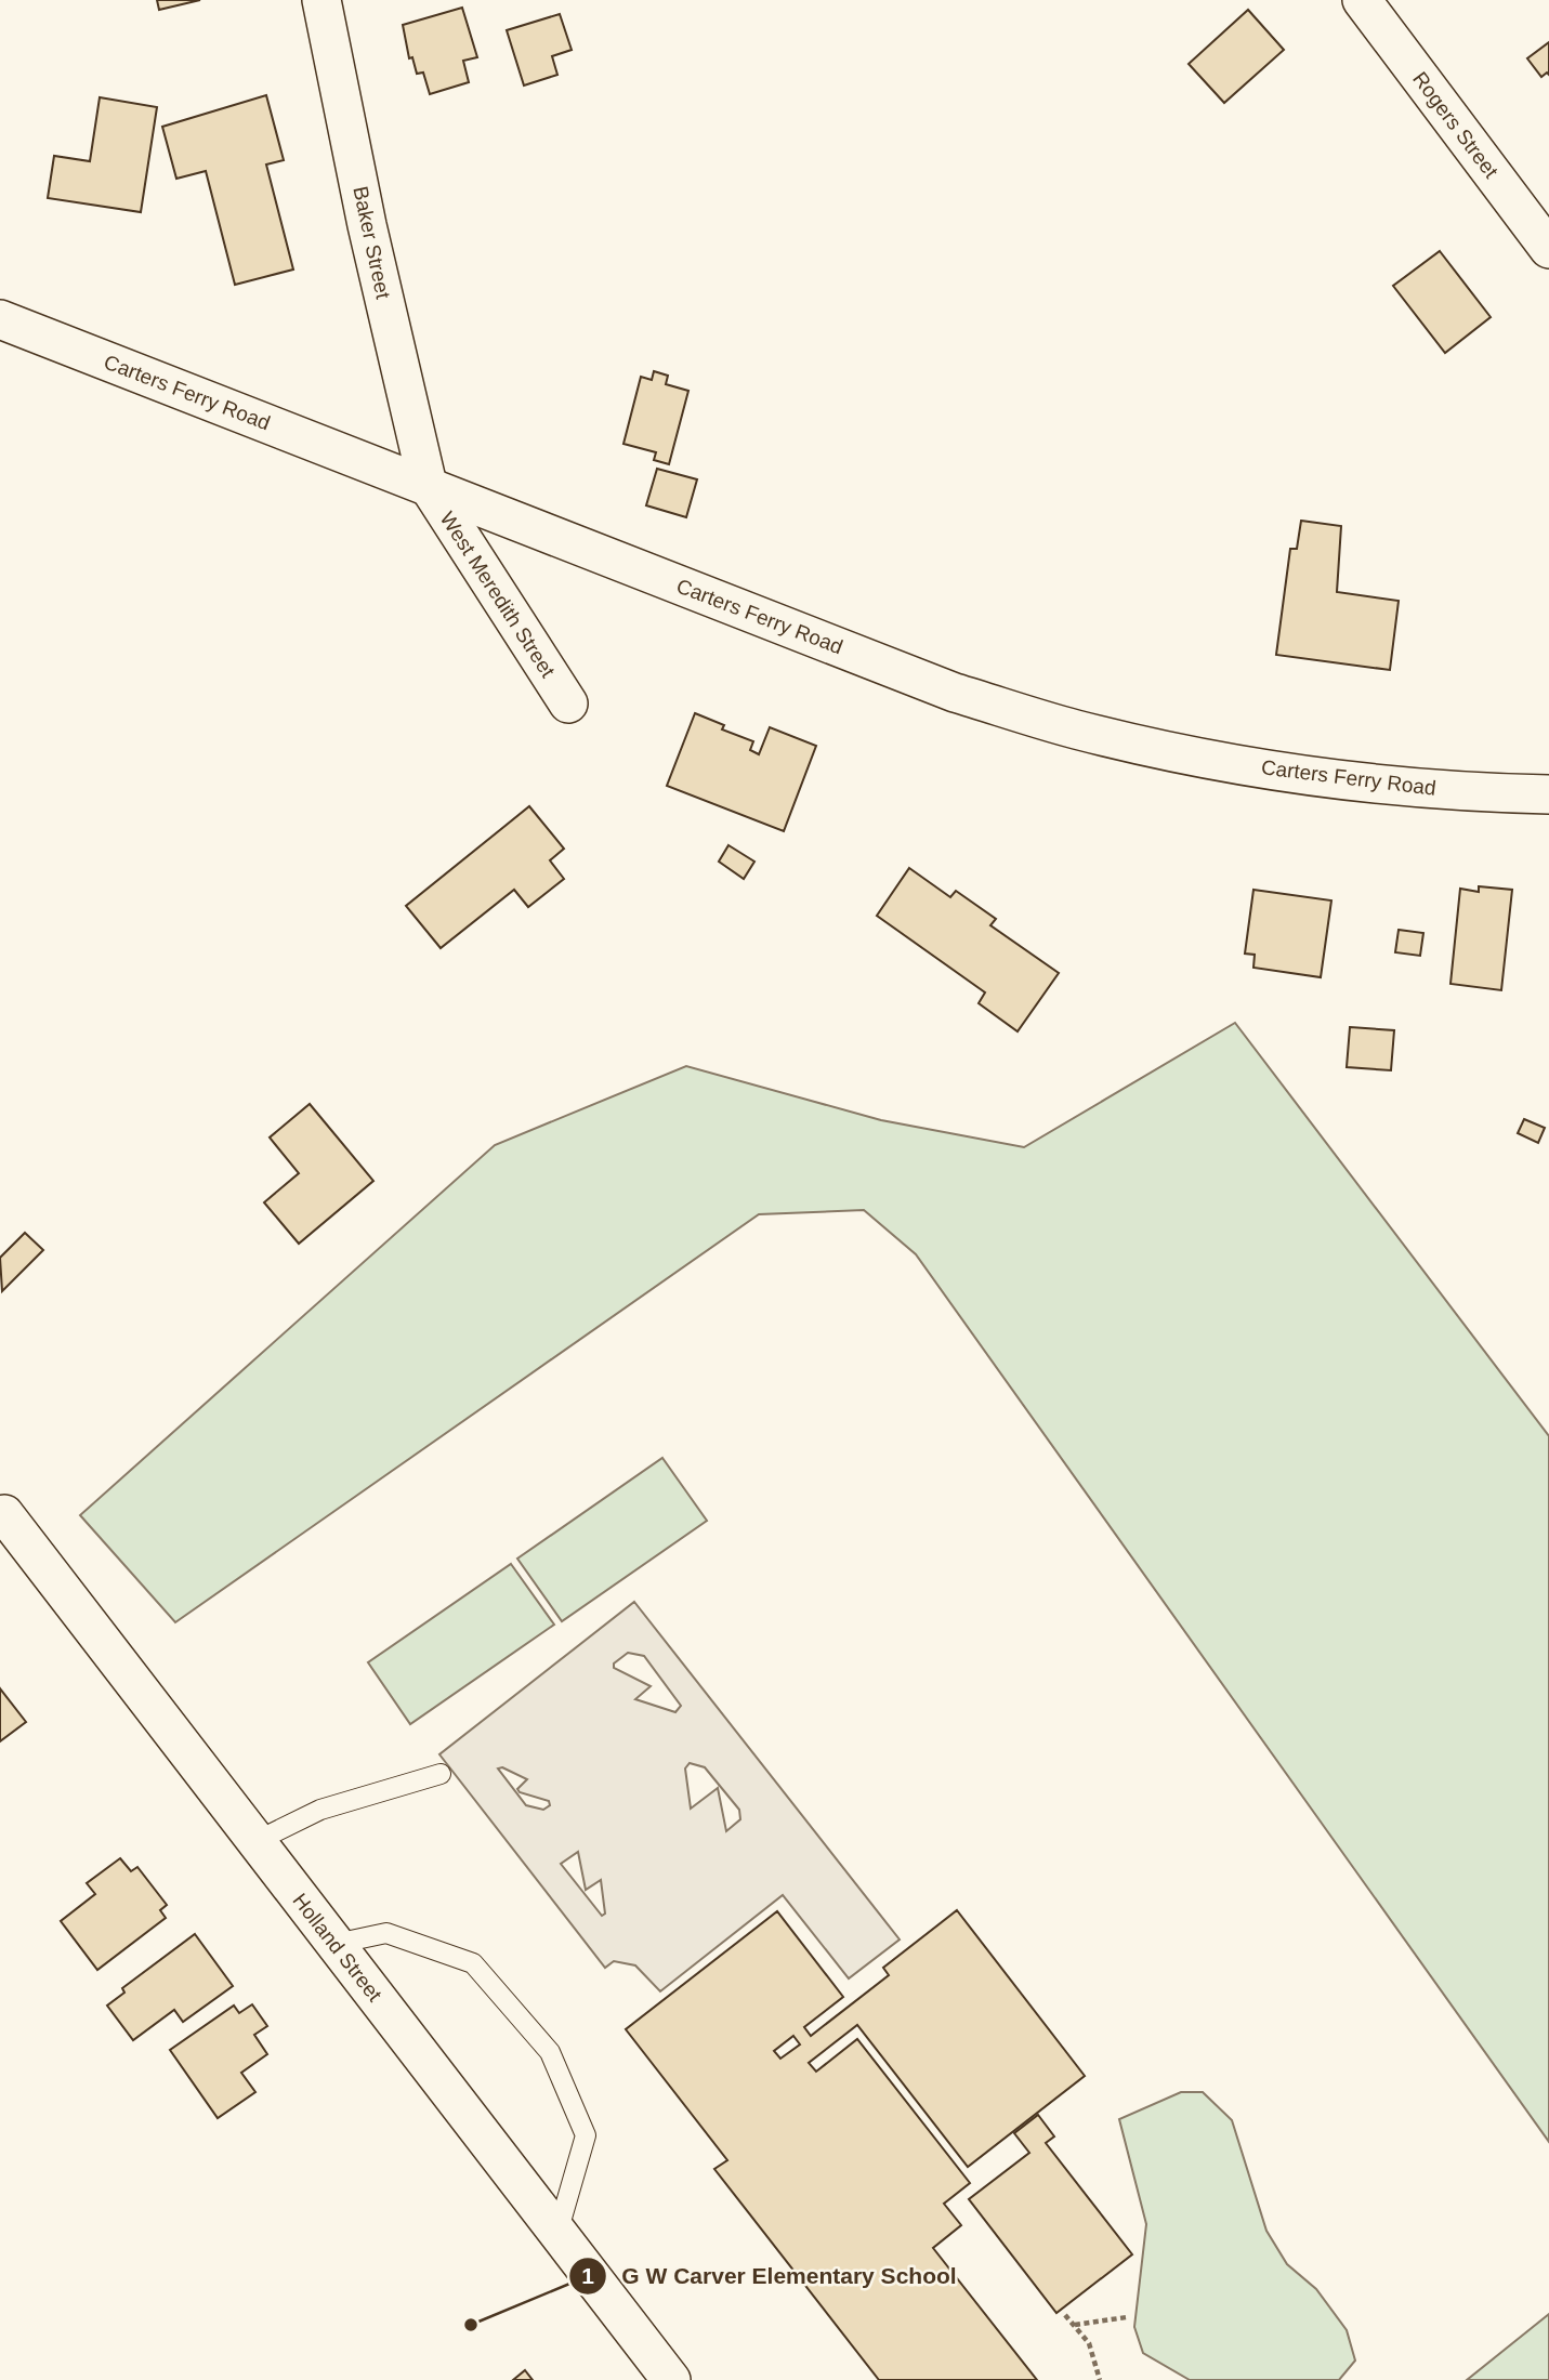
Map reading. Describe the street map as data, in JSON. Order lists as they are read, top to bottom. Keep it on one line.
{"streets":{"street":["Rogers Street","Baker Street","Carters Ferry Road","West Meredith Street","Holland Street"]},"crossings":[["Baker Street","Carters Ferry Road"],["Baker Street","West Meredith Street"],["Carters Ferry Road","West Meredith Street"]],"places":["G W Carver Elementary School"]}
